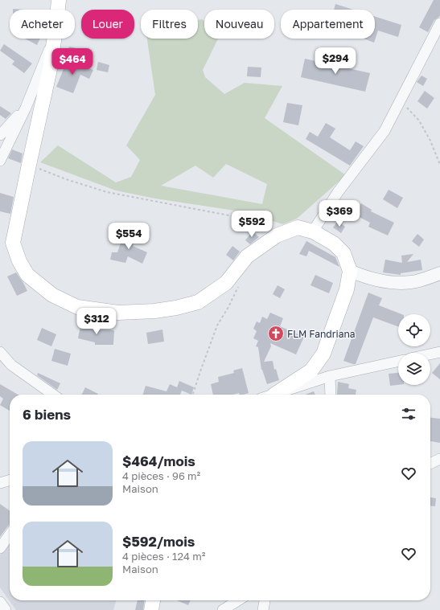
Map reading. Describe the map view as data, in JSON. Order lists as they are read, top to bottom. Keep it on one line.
{"places":{"church":["FLM Fandriana"]},"page":{"chip":["Acheter","Louer","Filtres","Nouveau","Appartement"],"price":["$294","$464","$369","$592","$554","$312"],"heading":"6 biens","list":[{"name":"$464/mois","note":"4 pièces · 96 m² · Maison"},{"name":"$592/mois","note":"4 pièces · 124 m² · Maison"}]}}
